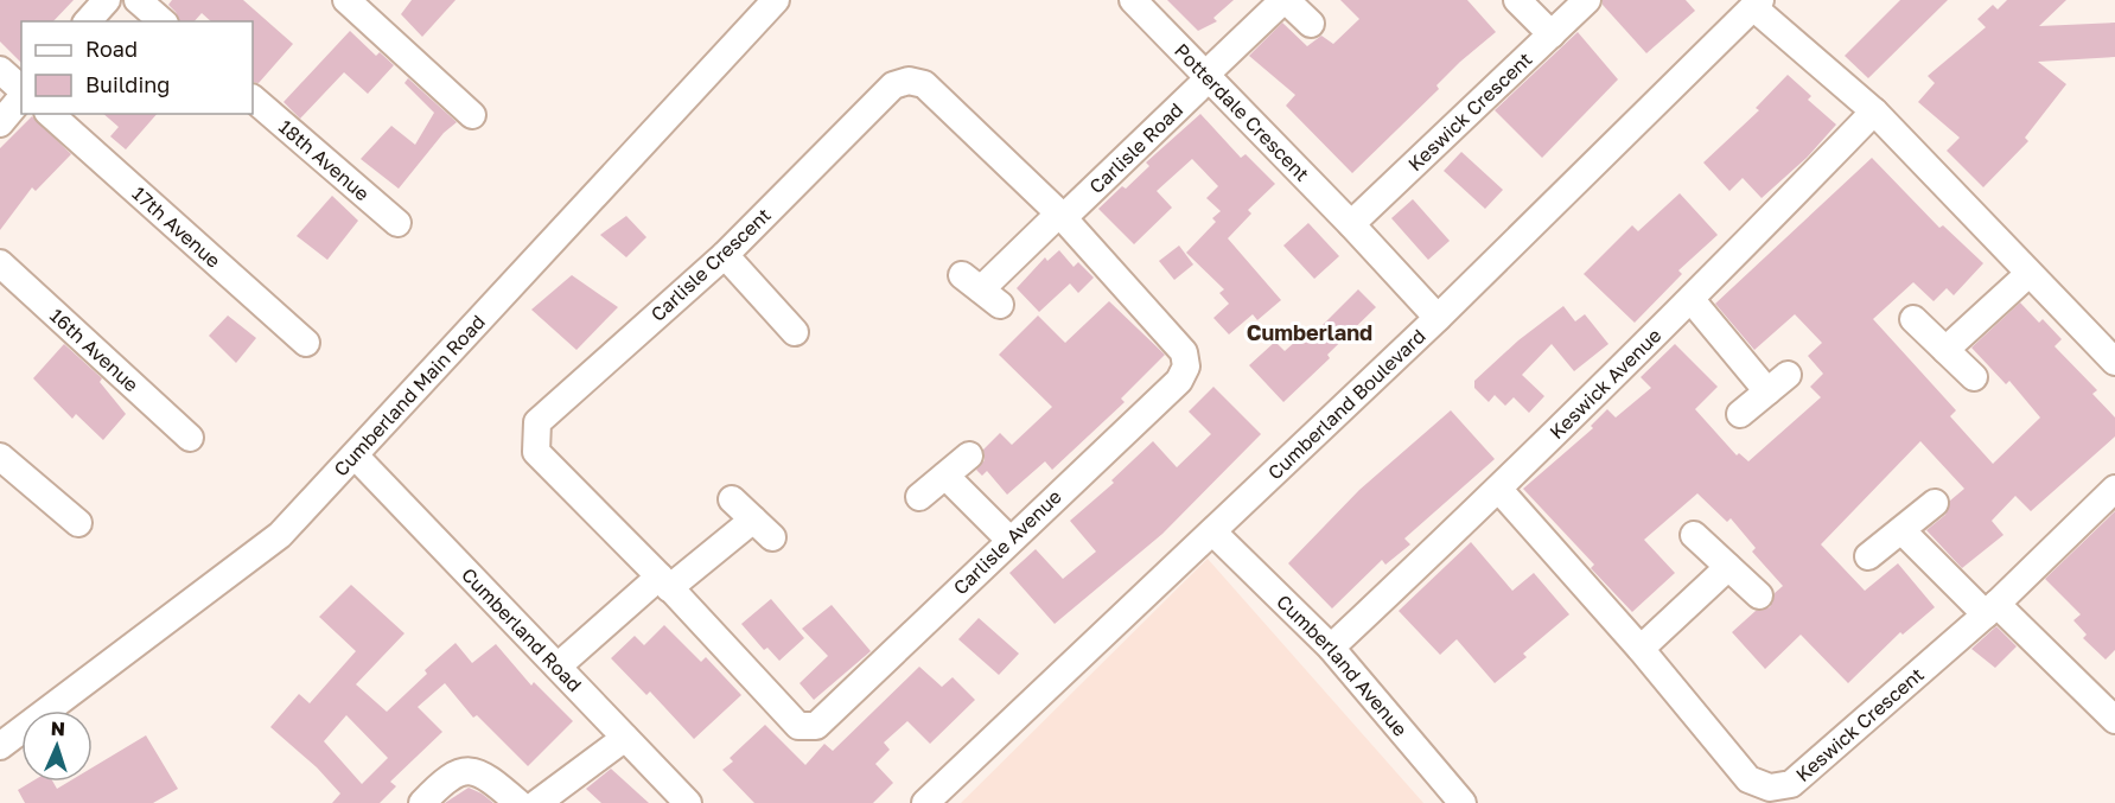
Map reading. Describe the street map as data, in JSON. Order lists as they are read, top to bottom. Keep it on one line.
{"streets":{"street":["Potterdale Crescent","Keswick Crescent","Carlisle Road","18th Avenue","17th Avenue","Carlisle Crescent","16th Avenue","Keswick Avenue","Cumberland Main Road","Cumberland Boulevard","Carlisle Avenue","Cumberland Road","Cumberland Avenue"]},"crossings":[["Potterdale Crescent","Keswick Crescent"],["Potterdale Crescent","Carlisle Road"],["Potterdale Crescent","Cumberland Boulevard"],["Keswick Crescent","Keswick Avenue"],["Carlisle Road","Carlisle Crescent"],["Carlisle Crescent","Carlisle Avenue"],["Keswick Avenue","Cumberland Avenue"],["Cumberland Main Road","Cumberland Road"],["Cumberland Boulevard","Cumberland Avenue"]],"districts":["Cumberland"],"legend":["Road","Building"],"north":"top"}
